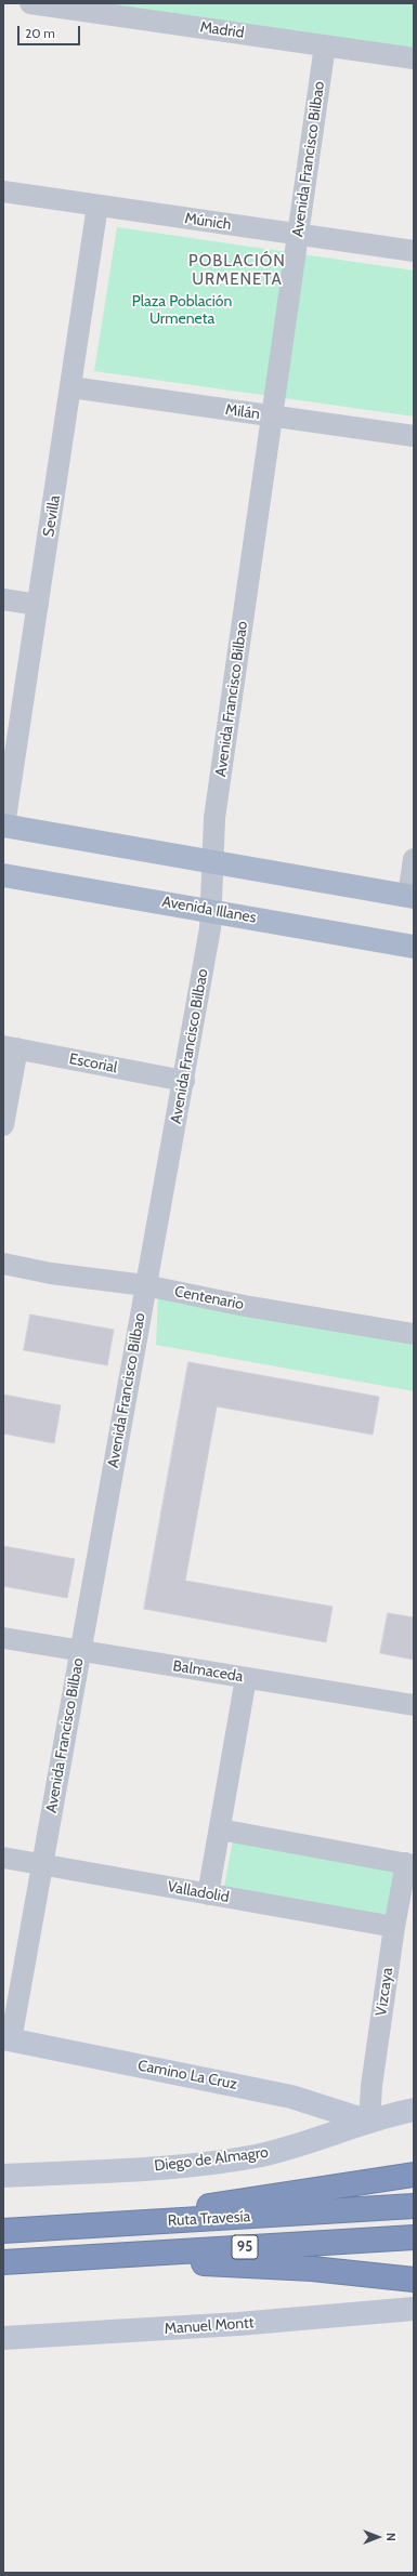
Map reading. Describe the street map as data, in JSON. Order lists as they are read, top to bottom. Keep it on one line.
{"streets":{"highway":["Ruta Travesía","95"],"main road":["Avenida Illanes","Camino La Cruz","Diego de Almagro","Manuel Montt"],"street":["Madrid","Avenida Francisco Bilbao","Múnich","Milán","Sevilla","Escorial","Centenario","Balmaceda","Valladolid","Vizcaya"]},"crossings":[["Madrid","Avenida Francisco Bilbao"],["Avenida Francisco Bilbao","Múnich"],["Avenida Francisco Bilbao","Milán"],["Avenida Francisco Bilbao","Avenida Illanes"],["Avenida Francisco Bilbao","Escorial"],["Avenida Francisco Bilbao","Centenario"],["Avenida Francisco Bilbao","Balmaceda"],["Avenida Francisco Bilbao","Valladolid"],["Avenida Francisco Bilbao","Camino La Cruz"],["Múnich","Sevilla"],["Milán","Sevilla"],["Valladolid","Vizcaya"],["Vizcaya","Camino La Cruz"],["Vizcaya","Diego de Almagro"],["Camino La Cruz","Diego de Almagro"]],"districts":["POBLACIÓN URMENETA"],"parks":["Plaza Población Urmeneta"],"scale_bar":"20 m","north":"right"}
